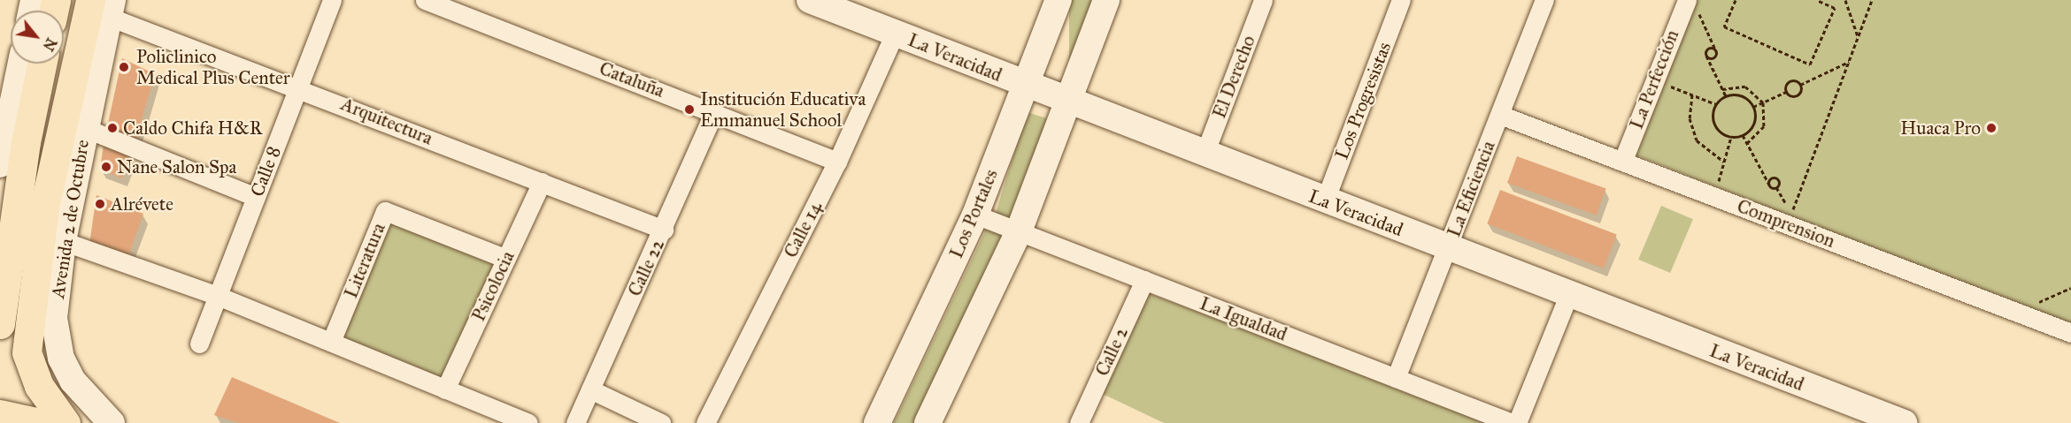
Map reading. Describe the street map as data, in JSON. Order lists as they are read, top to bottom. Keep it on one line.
{"streets":{"main road":["Avenida 2 de Octubre"],"street":["La Veracidad","El Derecho","Cataluña","La Perfección","Los Progresistas","Arquitectura","Calle 8","La Eficiencia","Los Portales","Comprension","Calle 14","Literatura","Calle 22","Psicolocia","La Igualdad","Calle 2"]},"crossings":[["La Veracidad","El Derecho"],["La Veracidad","Los Progresistas"],["La Veracidad","La Eficiencia"],["La Veracidad","Los Portales"],["La Veracidad","Calle 14"],["Cataluña","Calle 14"],["Cataluña","Calle 22"],["La Perfección","Comprension"],["Arquitectura","Calle 8"],["Arquitectura","Avenida 2 de Octubre"],["Arquitectura","Calle 22"],["Arquitectura","Psicolocia"],["La Eficiencia","Comprension"],["La Eficiencia","La Igualdad"],["Los Portales","La Igualdad"],["Literatura","Psicolocia"],["La Igualdad","Calle 2"]],"places":["Policlinico Medical Plus Center","Institución Educativa Emmanuel School","Caldo Chifa H&R","Huaca Pro","Nane Salon Spa","Alrévete"],"north":"bottom right"}
